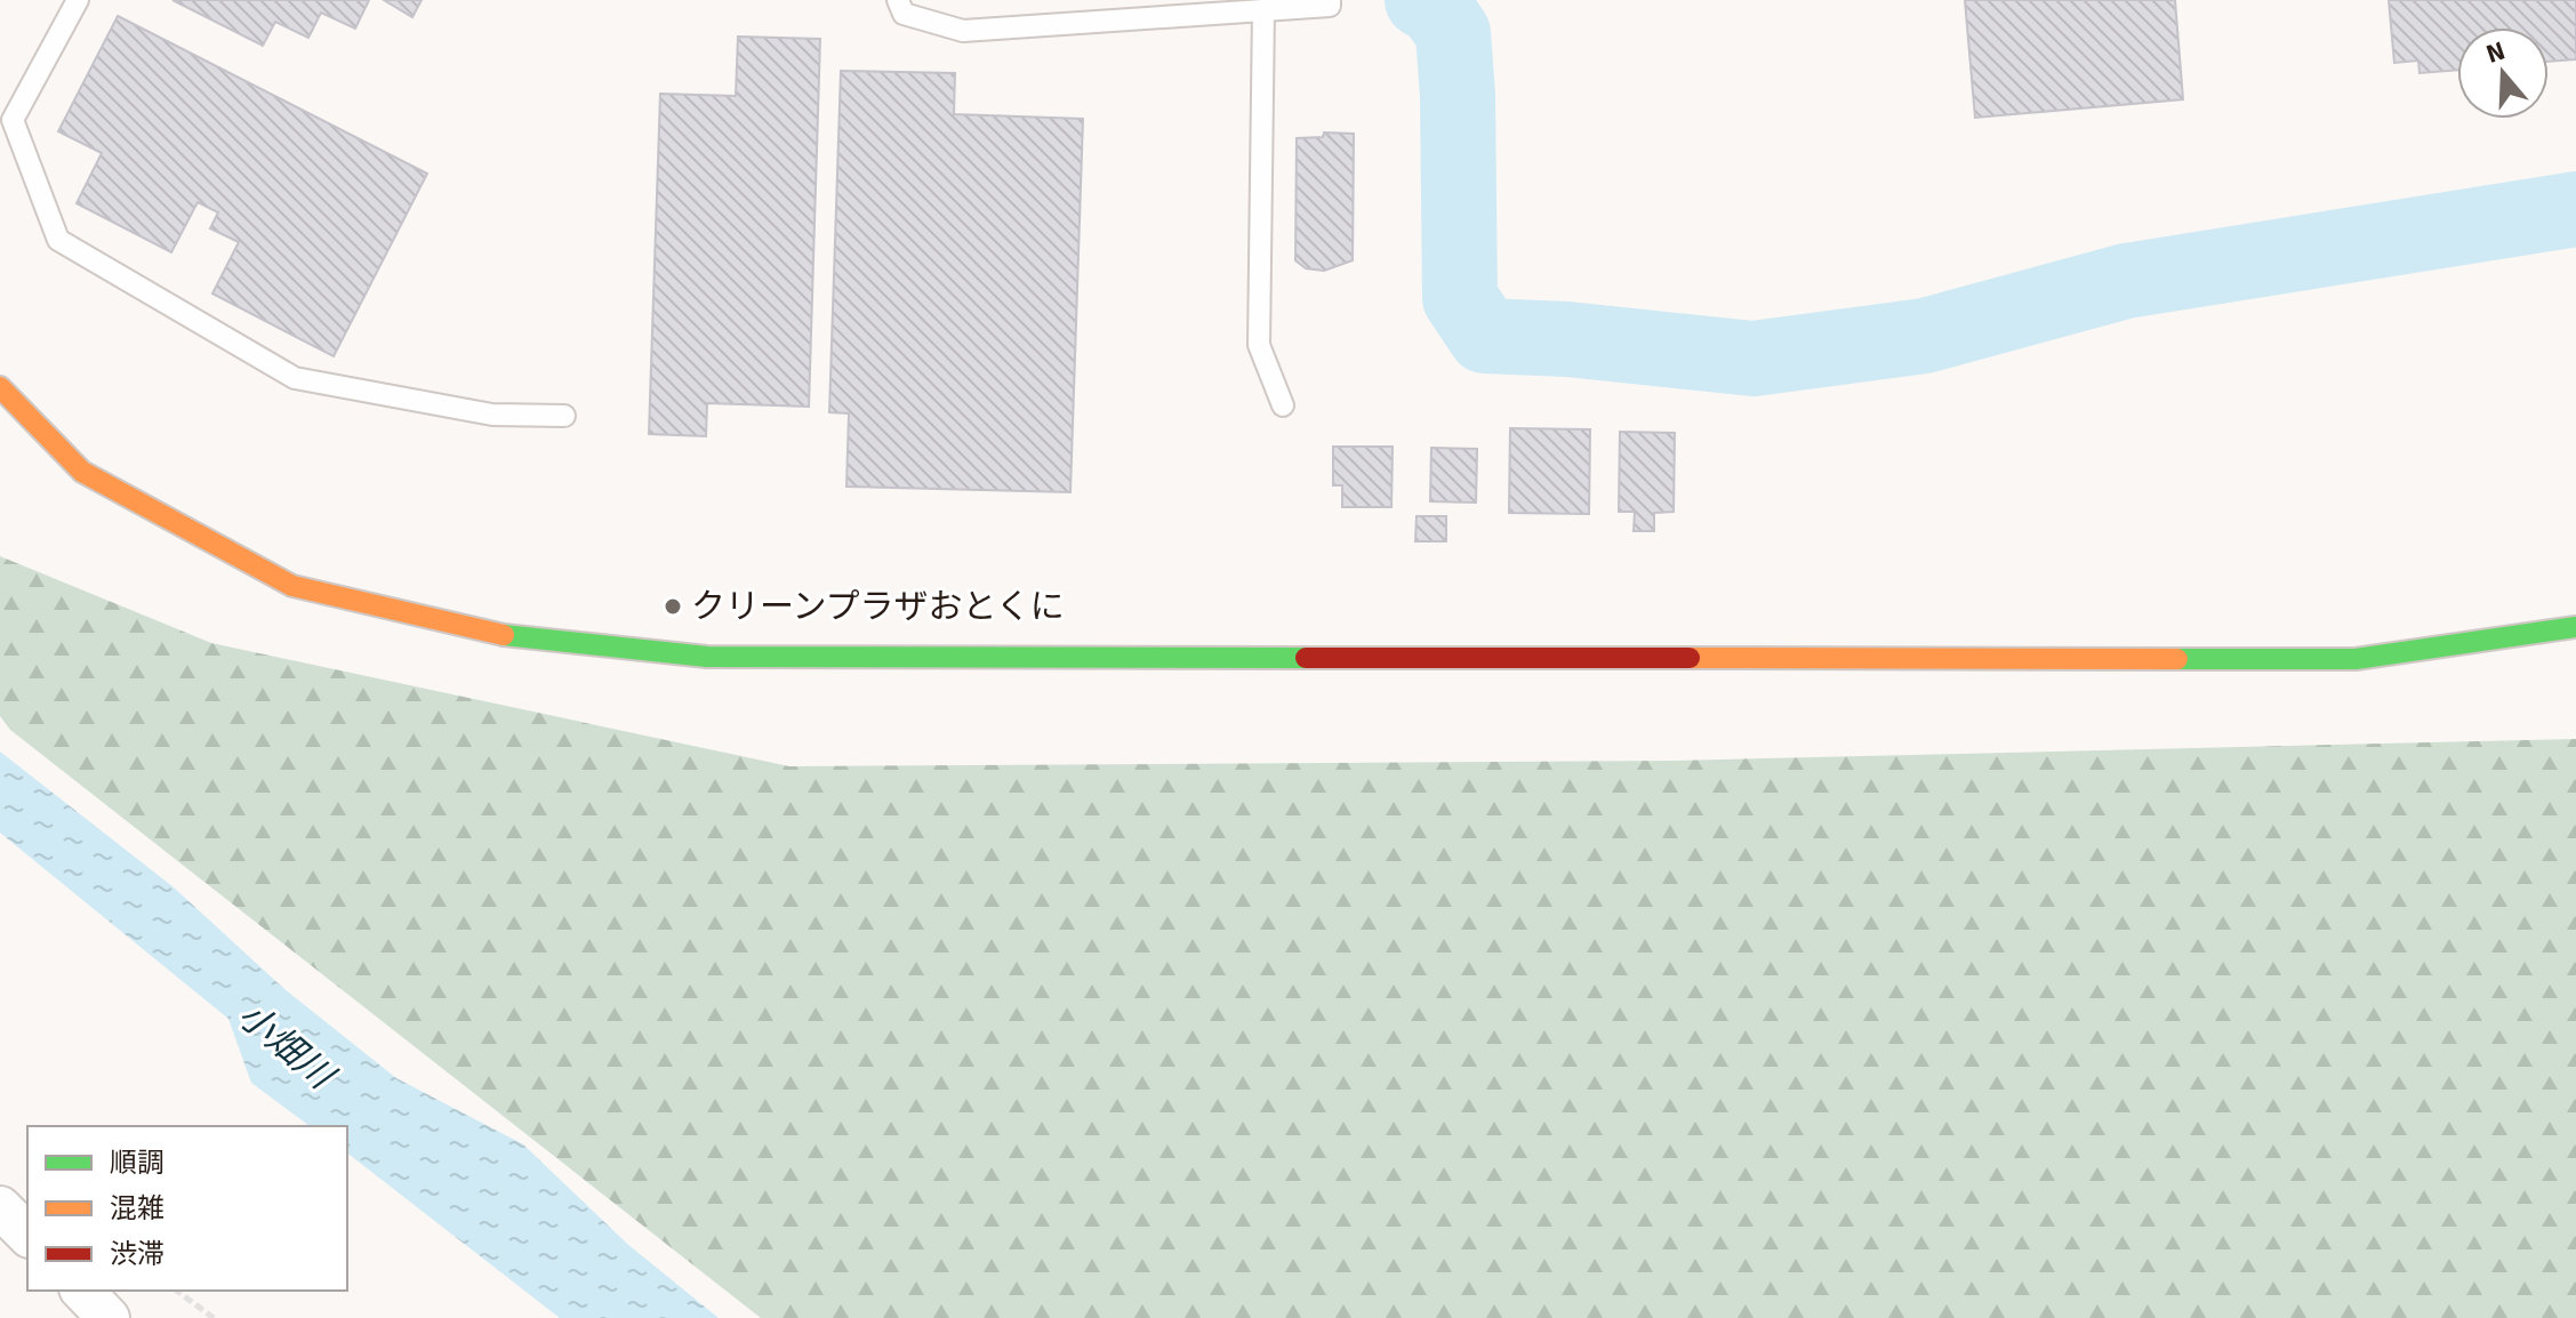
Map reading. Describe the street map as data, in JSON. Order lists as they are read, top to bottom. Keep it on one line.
{"water":["小畑川"],"places":["クリーンプラザおとくに"],"legend":["順調","混雑","渋滞"],"north":"top"}
